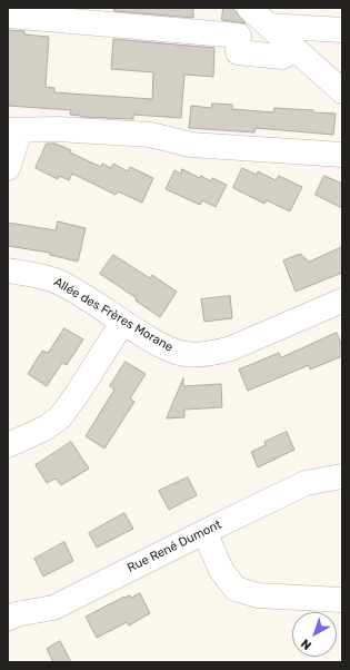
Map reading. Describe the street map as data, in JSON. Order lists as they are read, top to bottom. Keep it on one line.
{"streets":{"street":["Allée des Frères Morane","Rue René Dumont"]},"north":"bottom left"}
